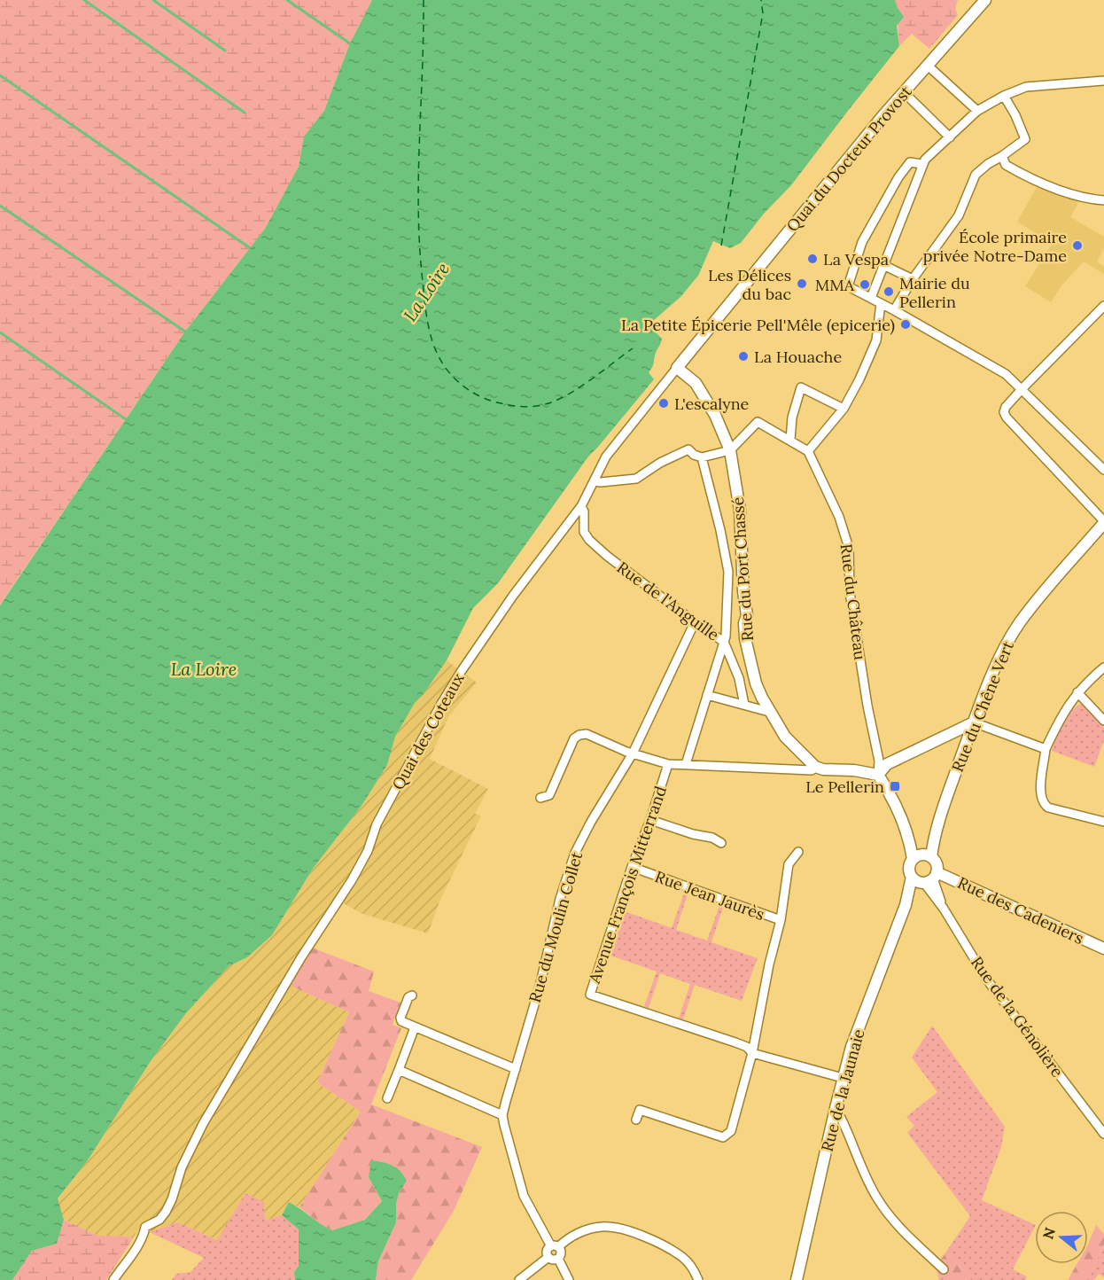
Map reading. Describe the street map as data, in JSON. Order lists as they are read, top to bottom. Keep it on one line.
{"streets":{"street":["Quai du Docteur Provost","Rue du Port Chassé","Rue de l'Anguille","Rue du Château","Rue du Chêne Vert","Quai des Coteaux","Avenue François Mitterrand","Rue Jean Jaurès","Rue des Cadeniers","Rue du Moulin Collet","Rue de la Génolière","Rue de la Jaunaie"]},"crossings":[["Quai du Docteur Provost","Quai des Coteaux"],["Rue du Port Chassé","Quai des Coteaux"],["Rue de l'Anguille","Quai des Coteaux"],["Rue de l'Anguille","Rue du Moulin Collet"],["Rue du Château","Rue du Chêne Vert"],["Rue du Château","Rue des Cadeniers"],["Rue du Château","Rue de la Génolière"],["Rue du Château","Rue de la Jaunaie"],["Rue du Chêne Vert","Rue de la Jaunaie"],["Avenue François Mitterrand","Rue Jean Jaurès"],["Avenue François Mitterrand","Rue de la Jaunaie"],["Rue des Cadeniers","Rue de la Génolière"],["Rue des Cadeniers","Rue de la Jaunaie"],["Rue de la Génolière","Rue de la Jaunaie"]],"water":["La Loire"],"places":{"other":["École primaire privée Notre-Dame","La Vespa","Les Délices du bac","MMA","Mairie du Pellerin","La Petite Épicerie Pell'Mêle (epicerie)","La Houache","L'escalyne"],"transit":["Le Pellerin"]},"north":"left"}
